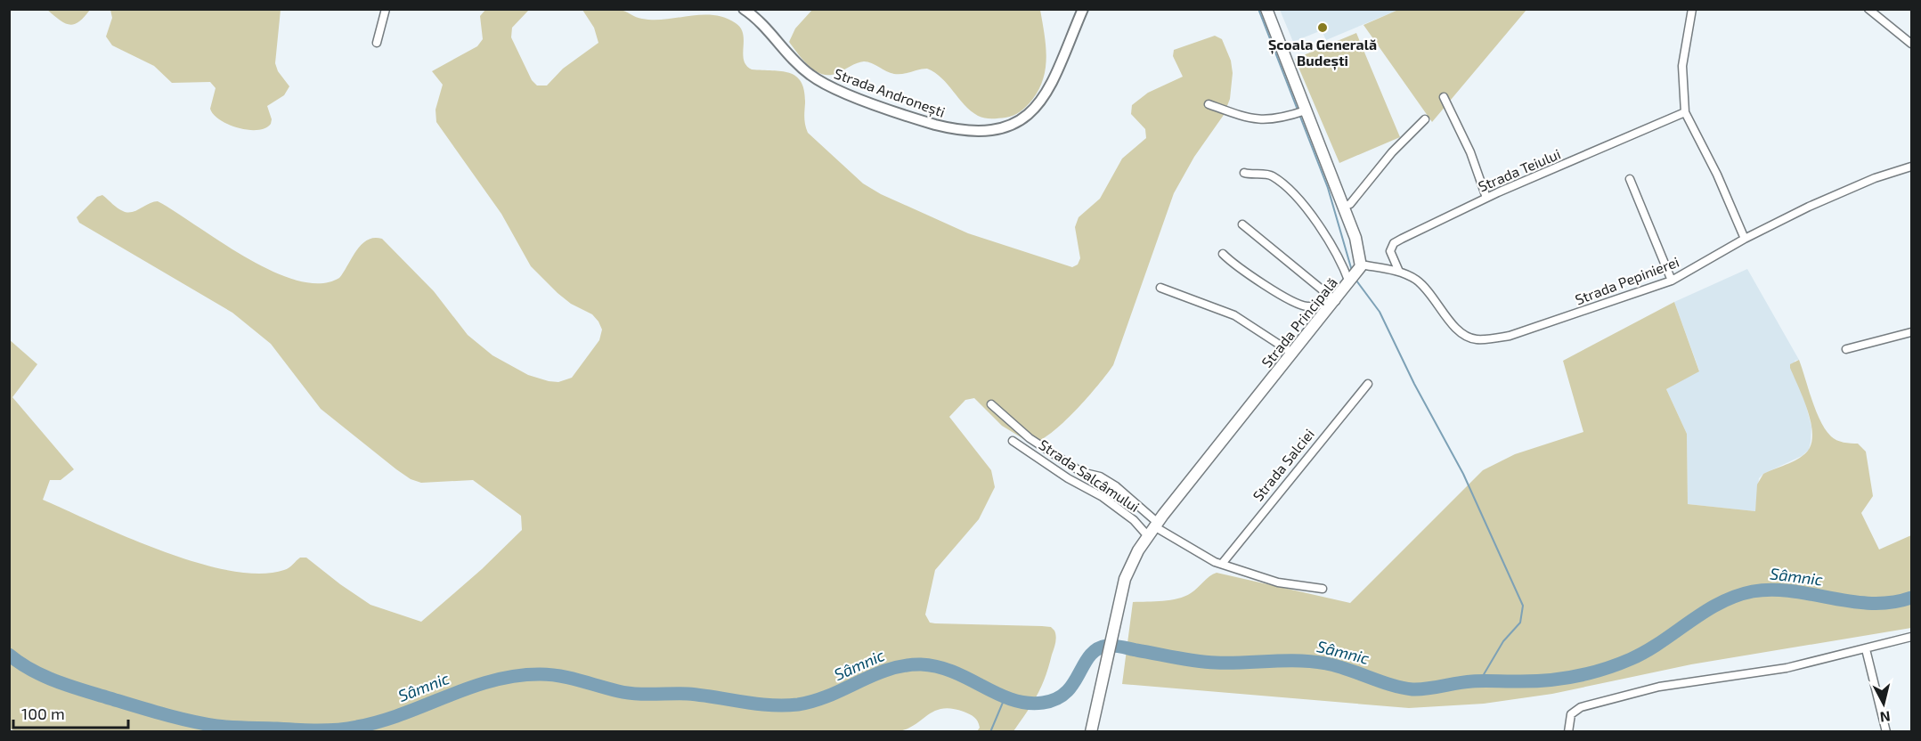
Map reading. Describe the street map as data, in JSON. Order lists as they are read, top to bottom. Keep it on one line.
{"streets":{"main road":["Strada Principală"],"street":["Strada Andronești","Strada Teiului","Strada Pepinierei","Strada Salciei","Strada Salcâmului"]},"crossings":[["Strada Teiului","Strada Pepinierei"],["Strada Pepinierei","Strada Principală"],["Strada Principală","Strada Salcâmului"]],"water":["Sâmnic"],"places":["Școala Generală Budești"],"scale_bar":"100 m","north":"bottom"}
